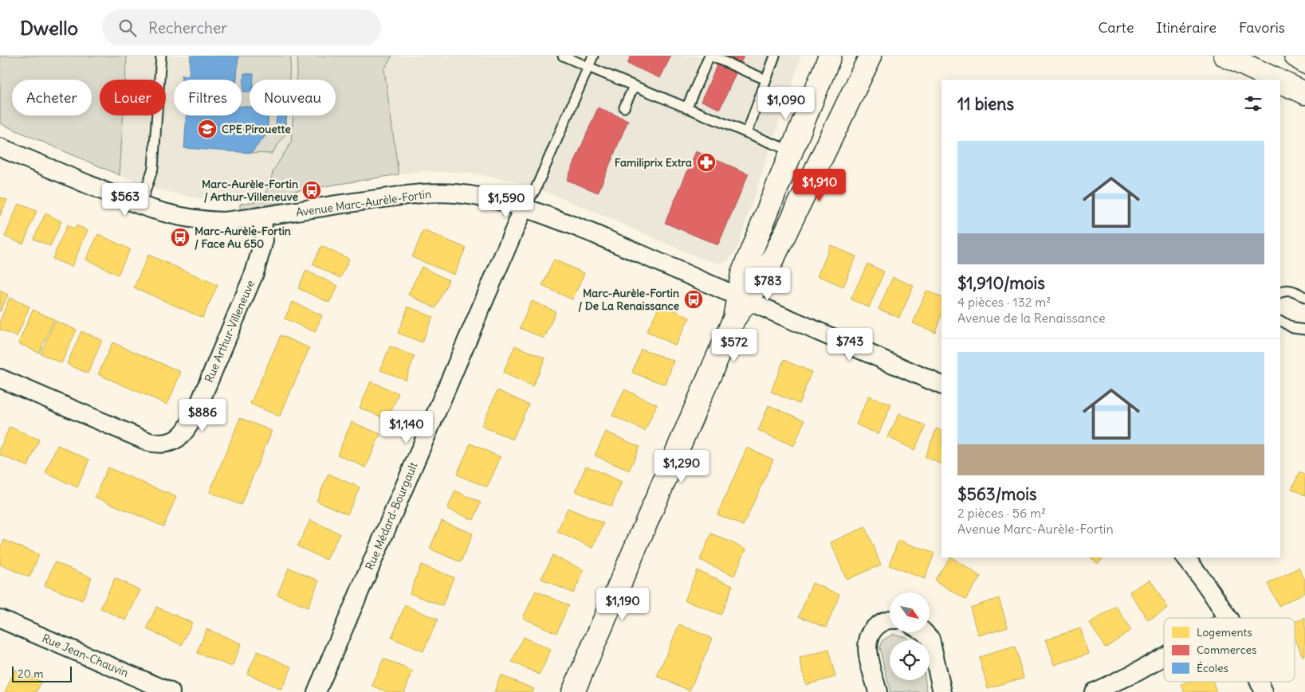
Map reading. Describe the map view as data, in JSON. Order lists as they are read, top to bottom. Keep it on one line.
{"streets":{"street":["Avenue Marc-Aurèle-Fortin","Rue Arthur-Villeneuve","Rue Médard-Bourgault","Rue Jean-Chauvin"]},"crossings":[["Avenue Marc-Aurèle-Fortin","Rue Arthur-Villeneuve"],["Avenue Marc-Aurèle-Fortin","Rue Médard-Bourgault"]],"places":{"school or university":["CPE Pirouette"],"pharmacy":["Familiprix Extra"],"bus stop":["Marc-Aurèle-Fortin / Arthur-Villeneuve","Marc-Aurèle-Fortin / Face Au 650","Marc-Aurèle-Fortin / De La Renaissance"]},"legend":["Logements","Commerces","Écoles"],"scale_bar":"20 m","north":"bottom right","page":{"header":"Dwello","search":"Rechercher","nav":["Carte","Itinéraire","Favoris"],"chip":["Acheter","Louer","Filtres","Nouveau"],"heading":"11 biens","price":["$1,090","$1,910","$563","$1,590","$783","$743","$572","$886","$1,140","$1,290","$1,190"],"list":[{"name":"$1,910/mois","note":"4 pièces · 132 m² · Avenue de la Renaissance"},{"name":"$563/mois","note":"2 pièces · 56 m² · Avenue Marc-Aurèle-Fortin"}],"scale":"20 m"}}
